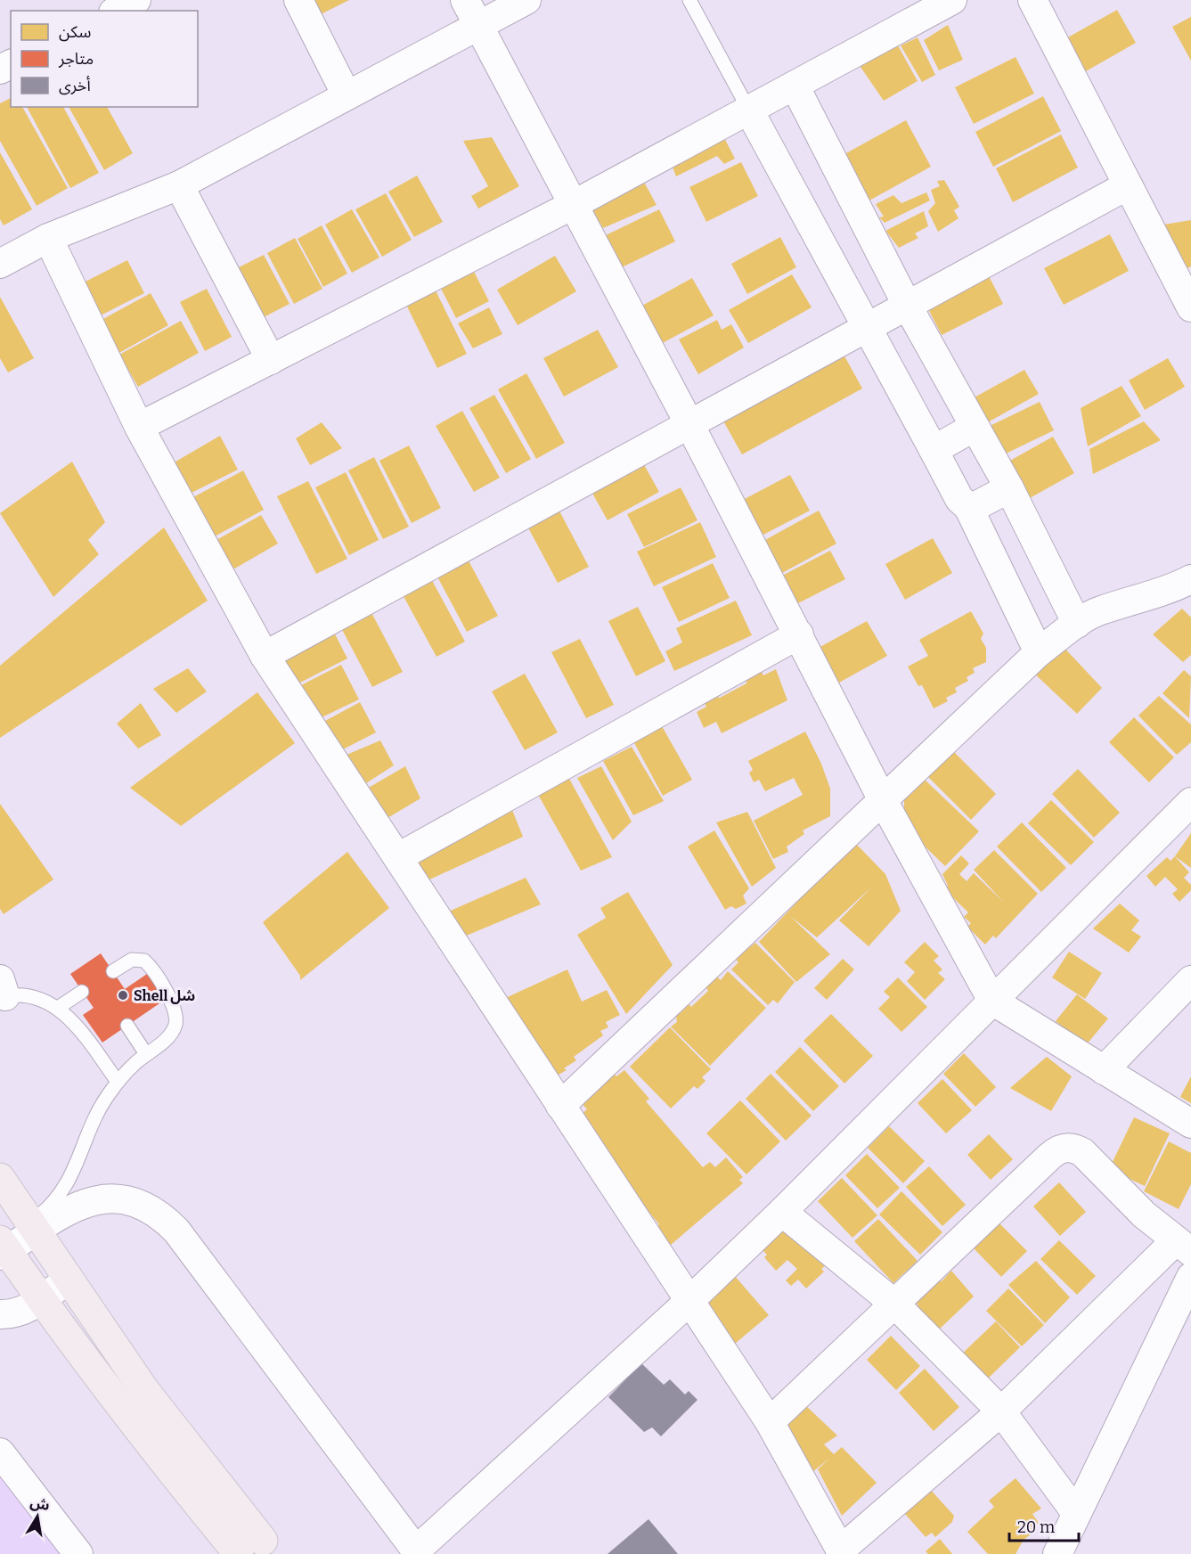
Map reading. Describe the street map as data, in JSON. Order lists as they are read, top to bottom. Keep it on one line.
{"places":["Shell شل"],"legend":["سكن","متاجر","أخرى"],"scale_bar":"20 m","north":"top"}
